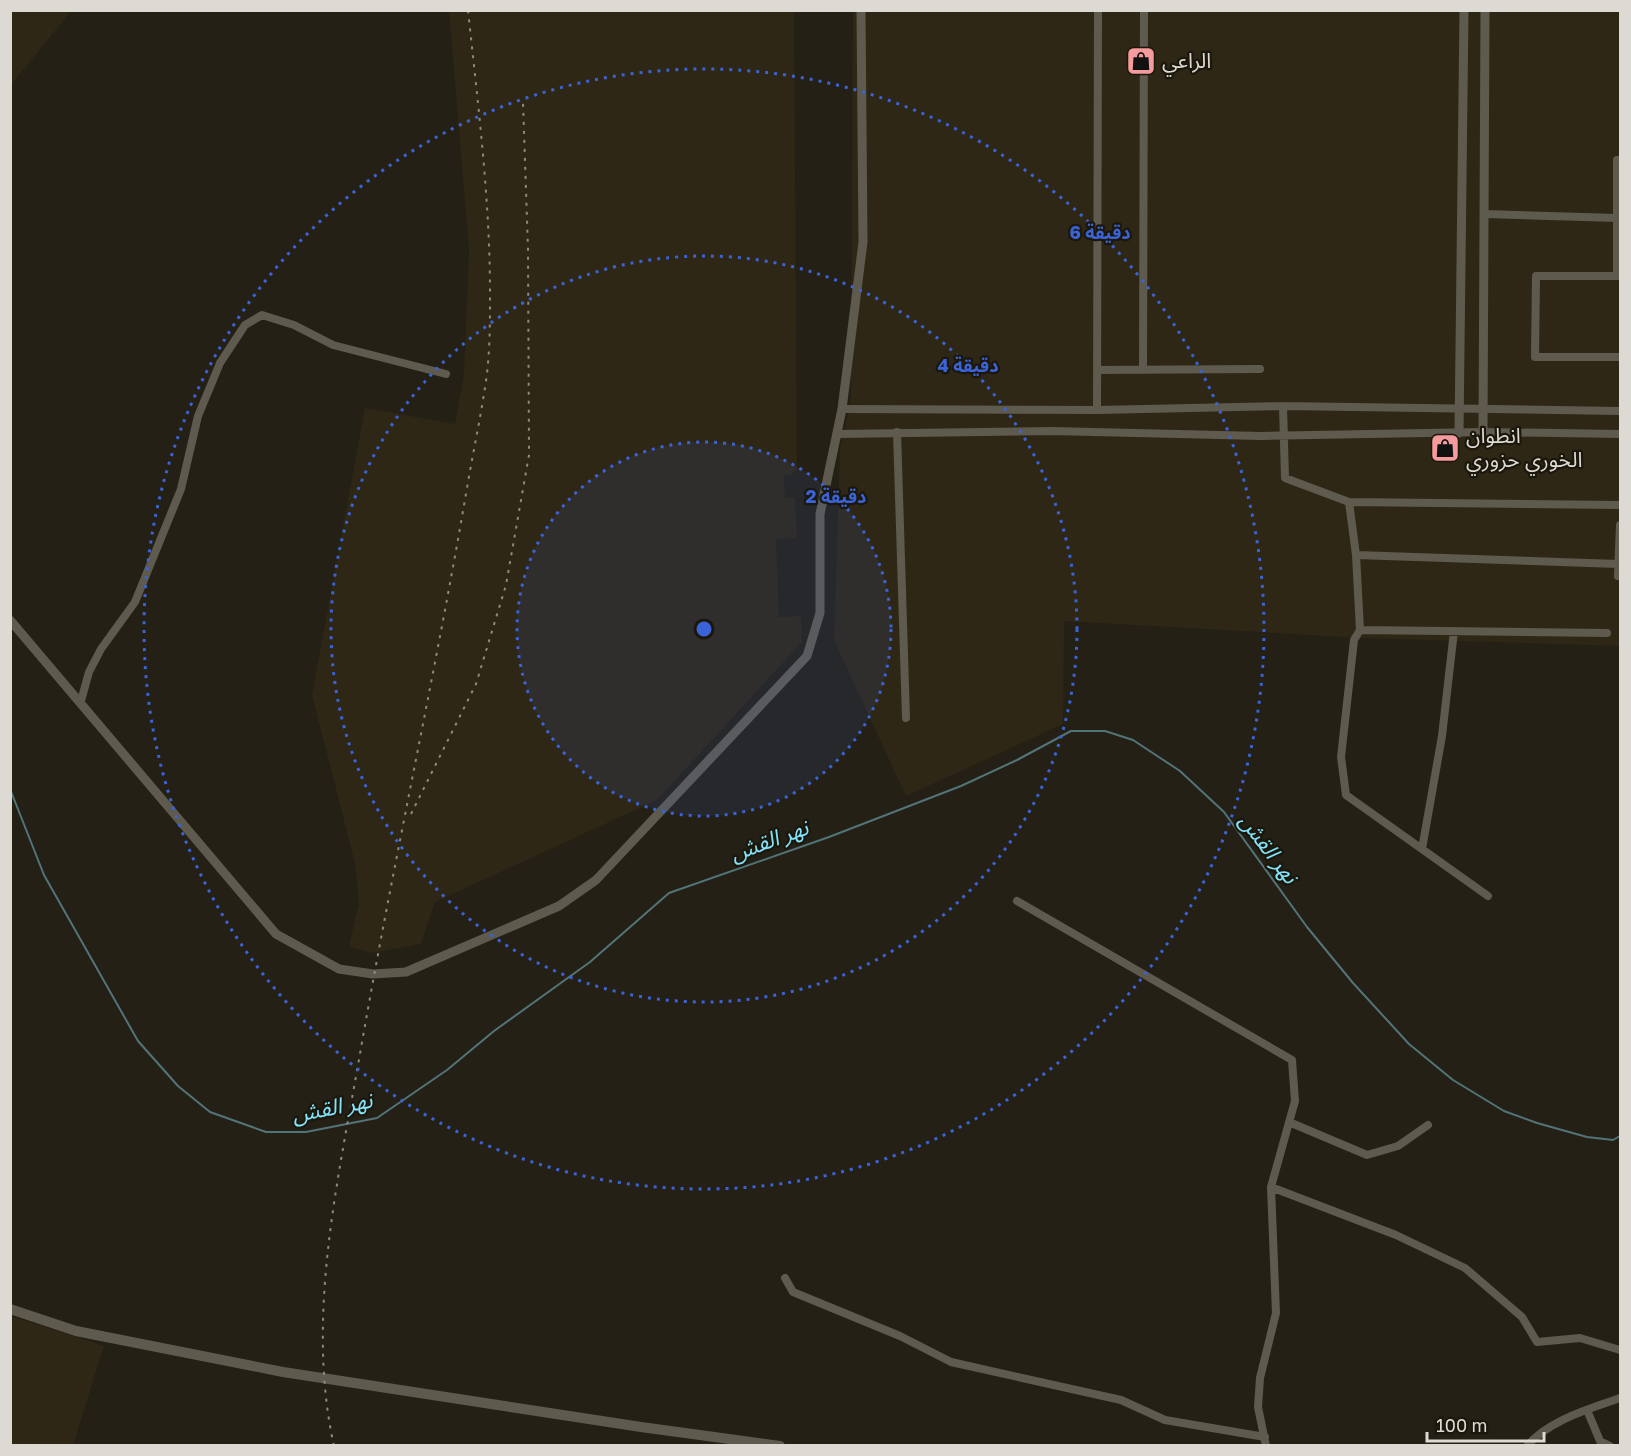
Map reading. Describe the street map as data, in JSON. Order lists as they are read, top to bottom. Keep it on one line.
{"water":["نهر القش"],"places":{"shop":["الراعي","انطوان الخوري حزوري"]},"scale_bar":"100 m","rings":["6 دقيقة","4 دقيقة","2 دقيقة"]}
